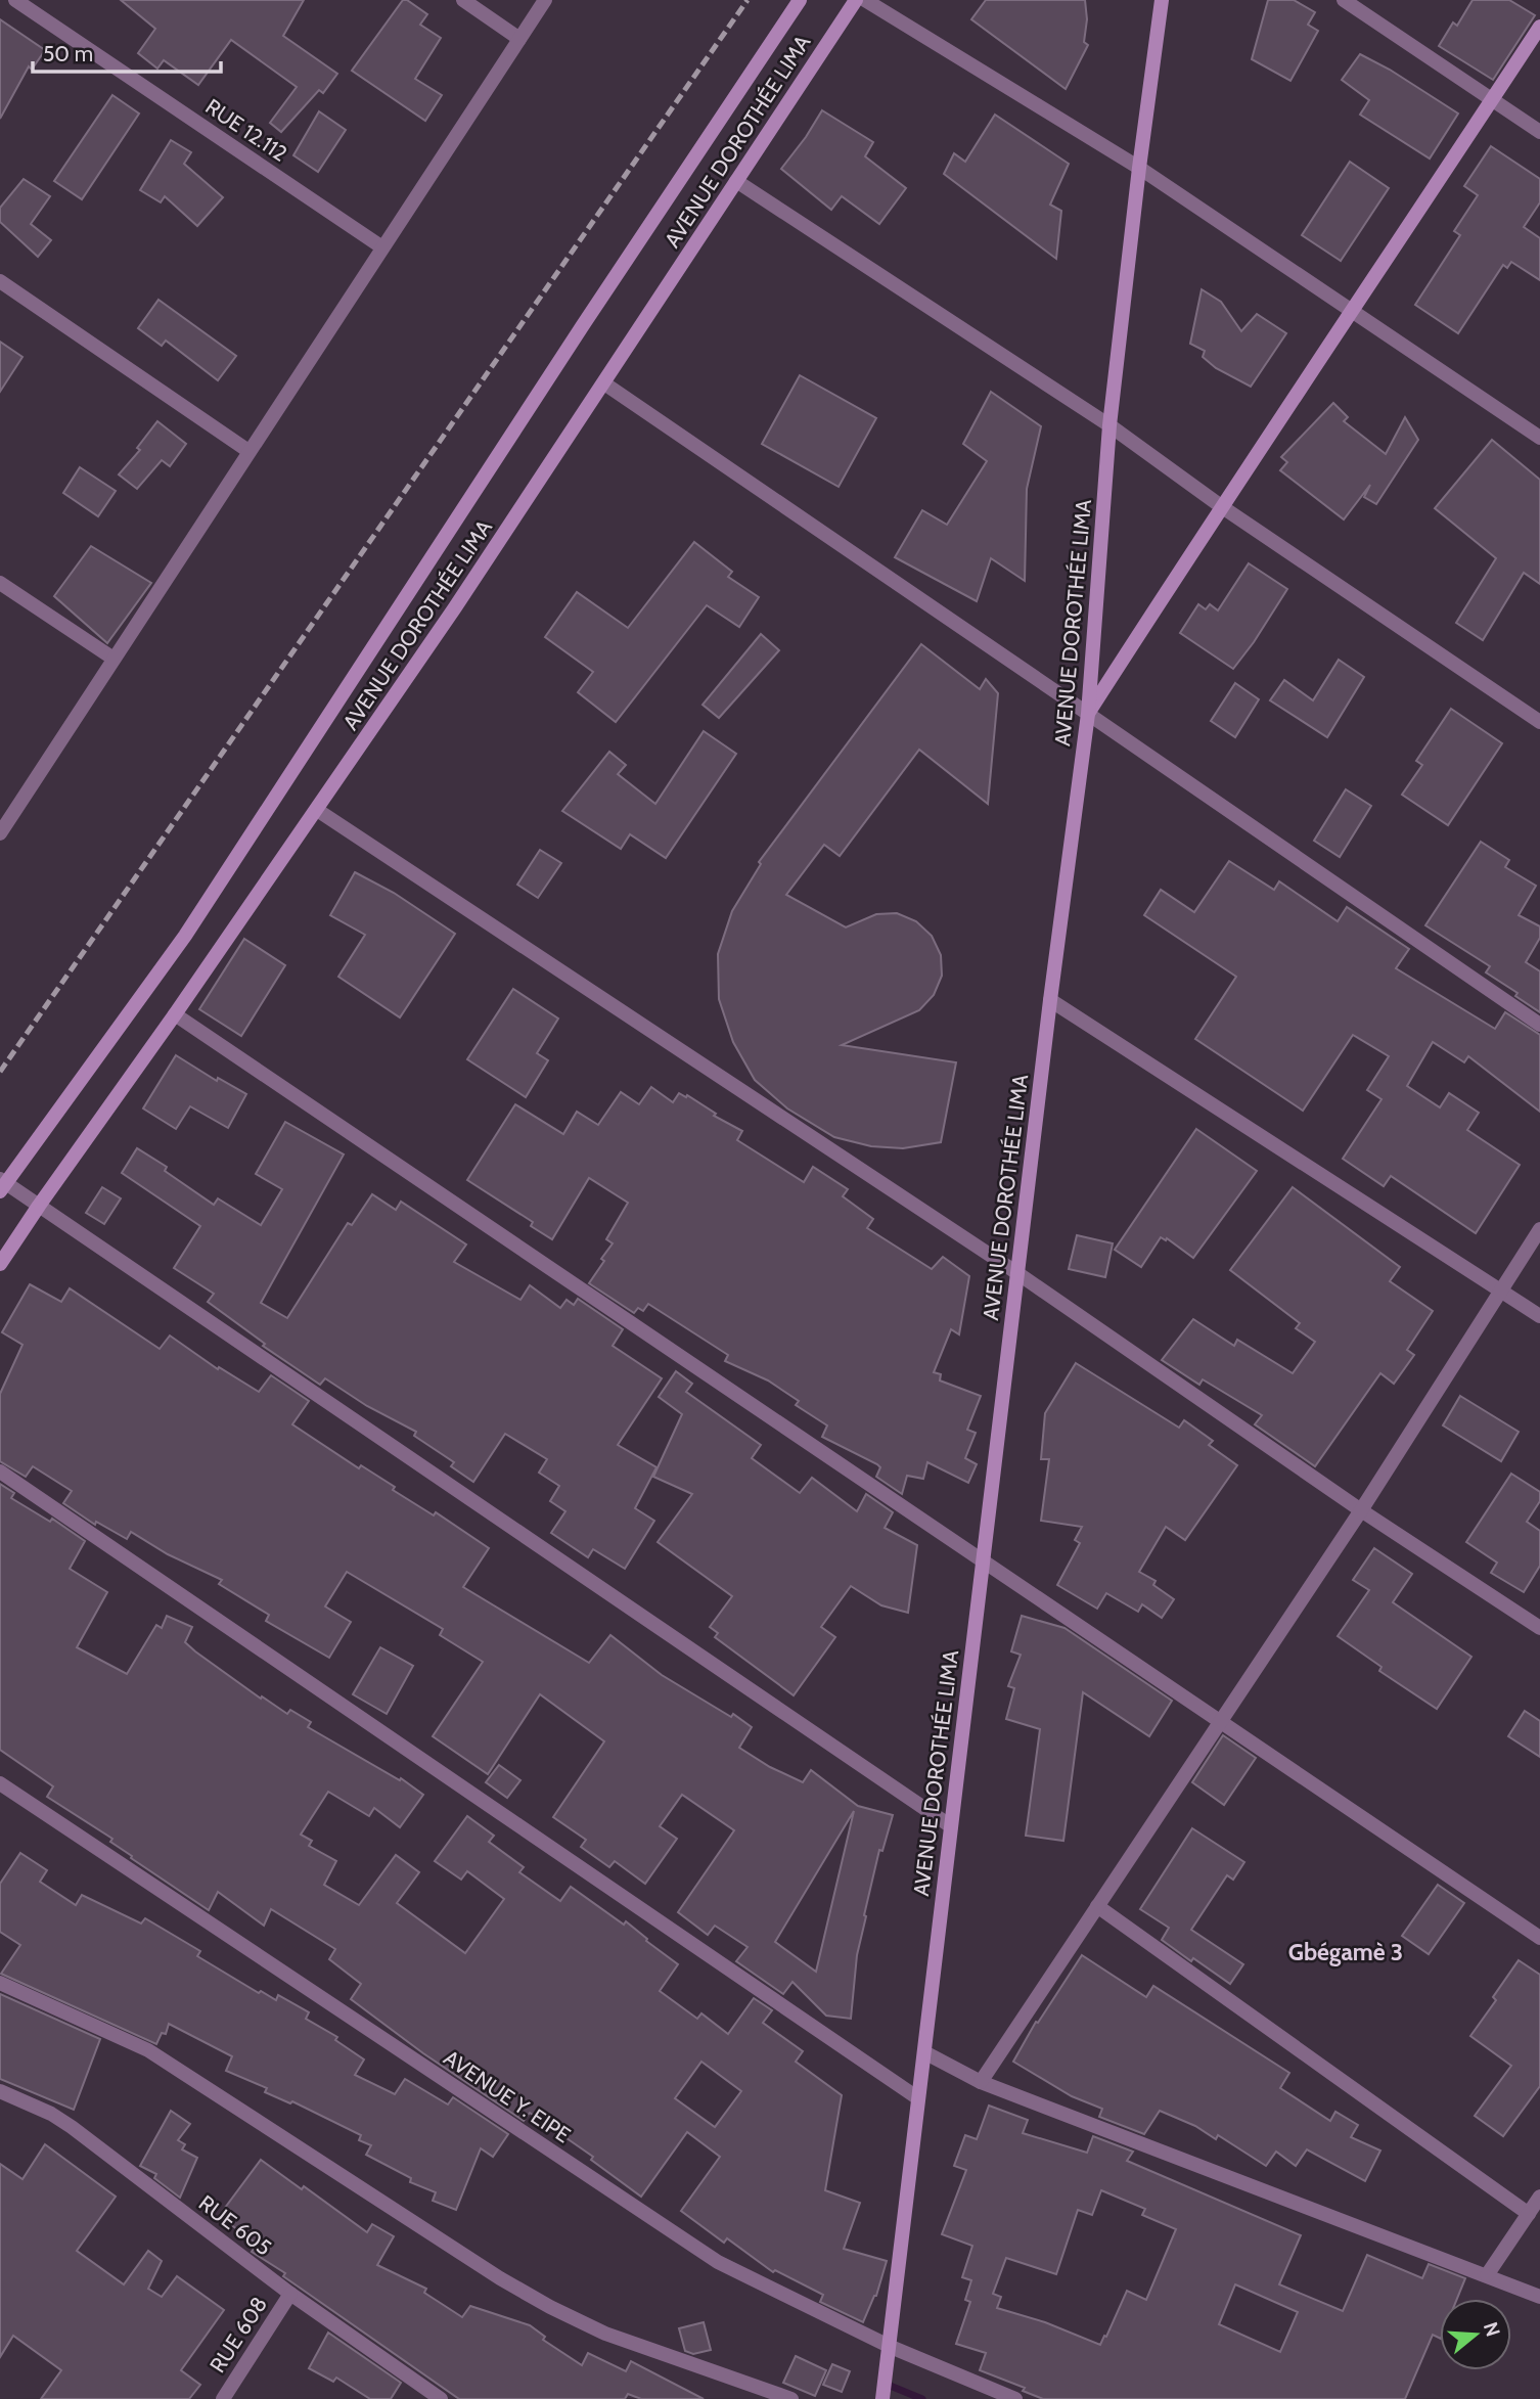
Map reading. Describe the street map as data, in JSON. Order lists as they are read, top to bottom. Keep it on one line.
{"streets":{"main road":["AVENUE DOROTHÉE LIMA"],"street":["RUE 12.112","AVENUE Y. EIPE","RUE 605","RUE 608"]},"crossings":[["AVENUE DOROTHÉE LIMA","AVENUE Y. EIPE"],["RUE 605","RUE 608"]],"districts":["Gbégamè 3"],"scale_bar":"50 m","north":"right"}
